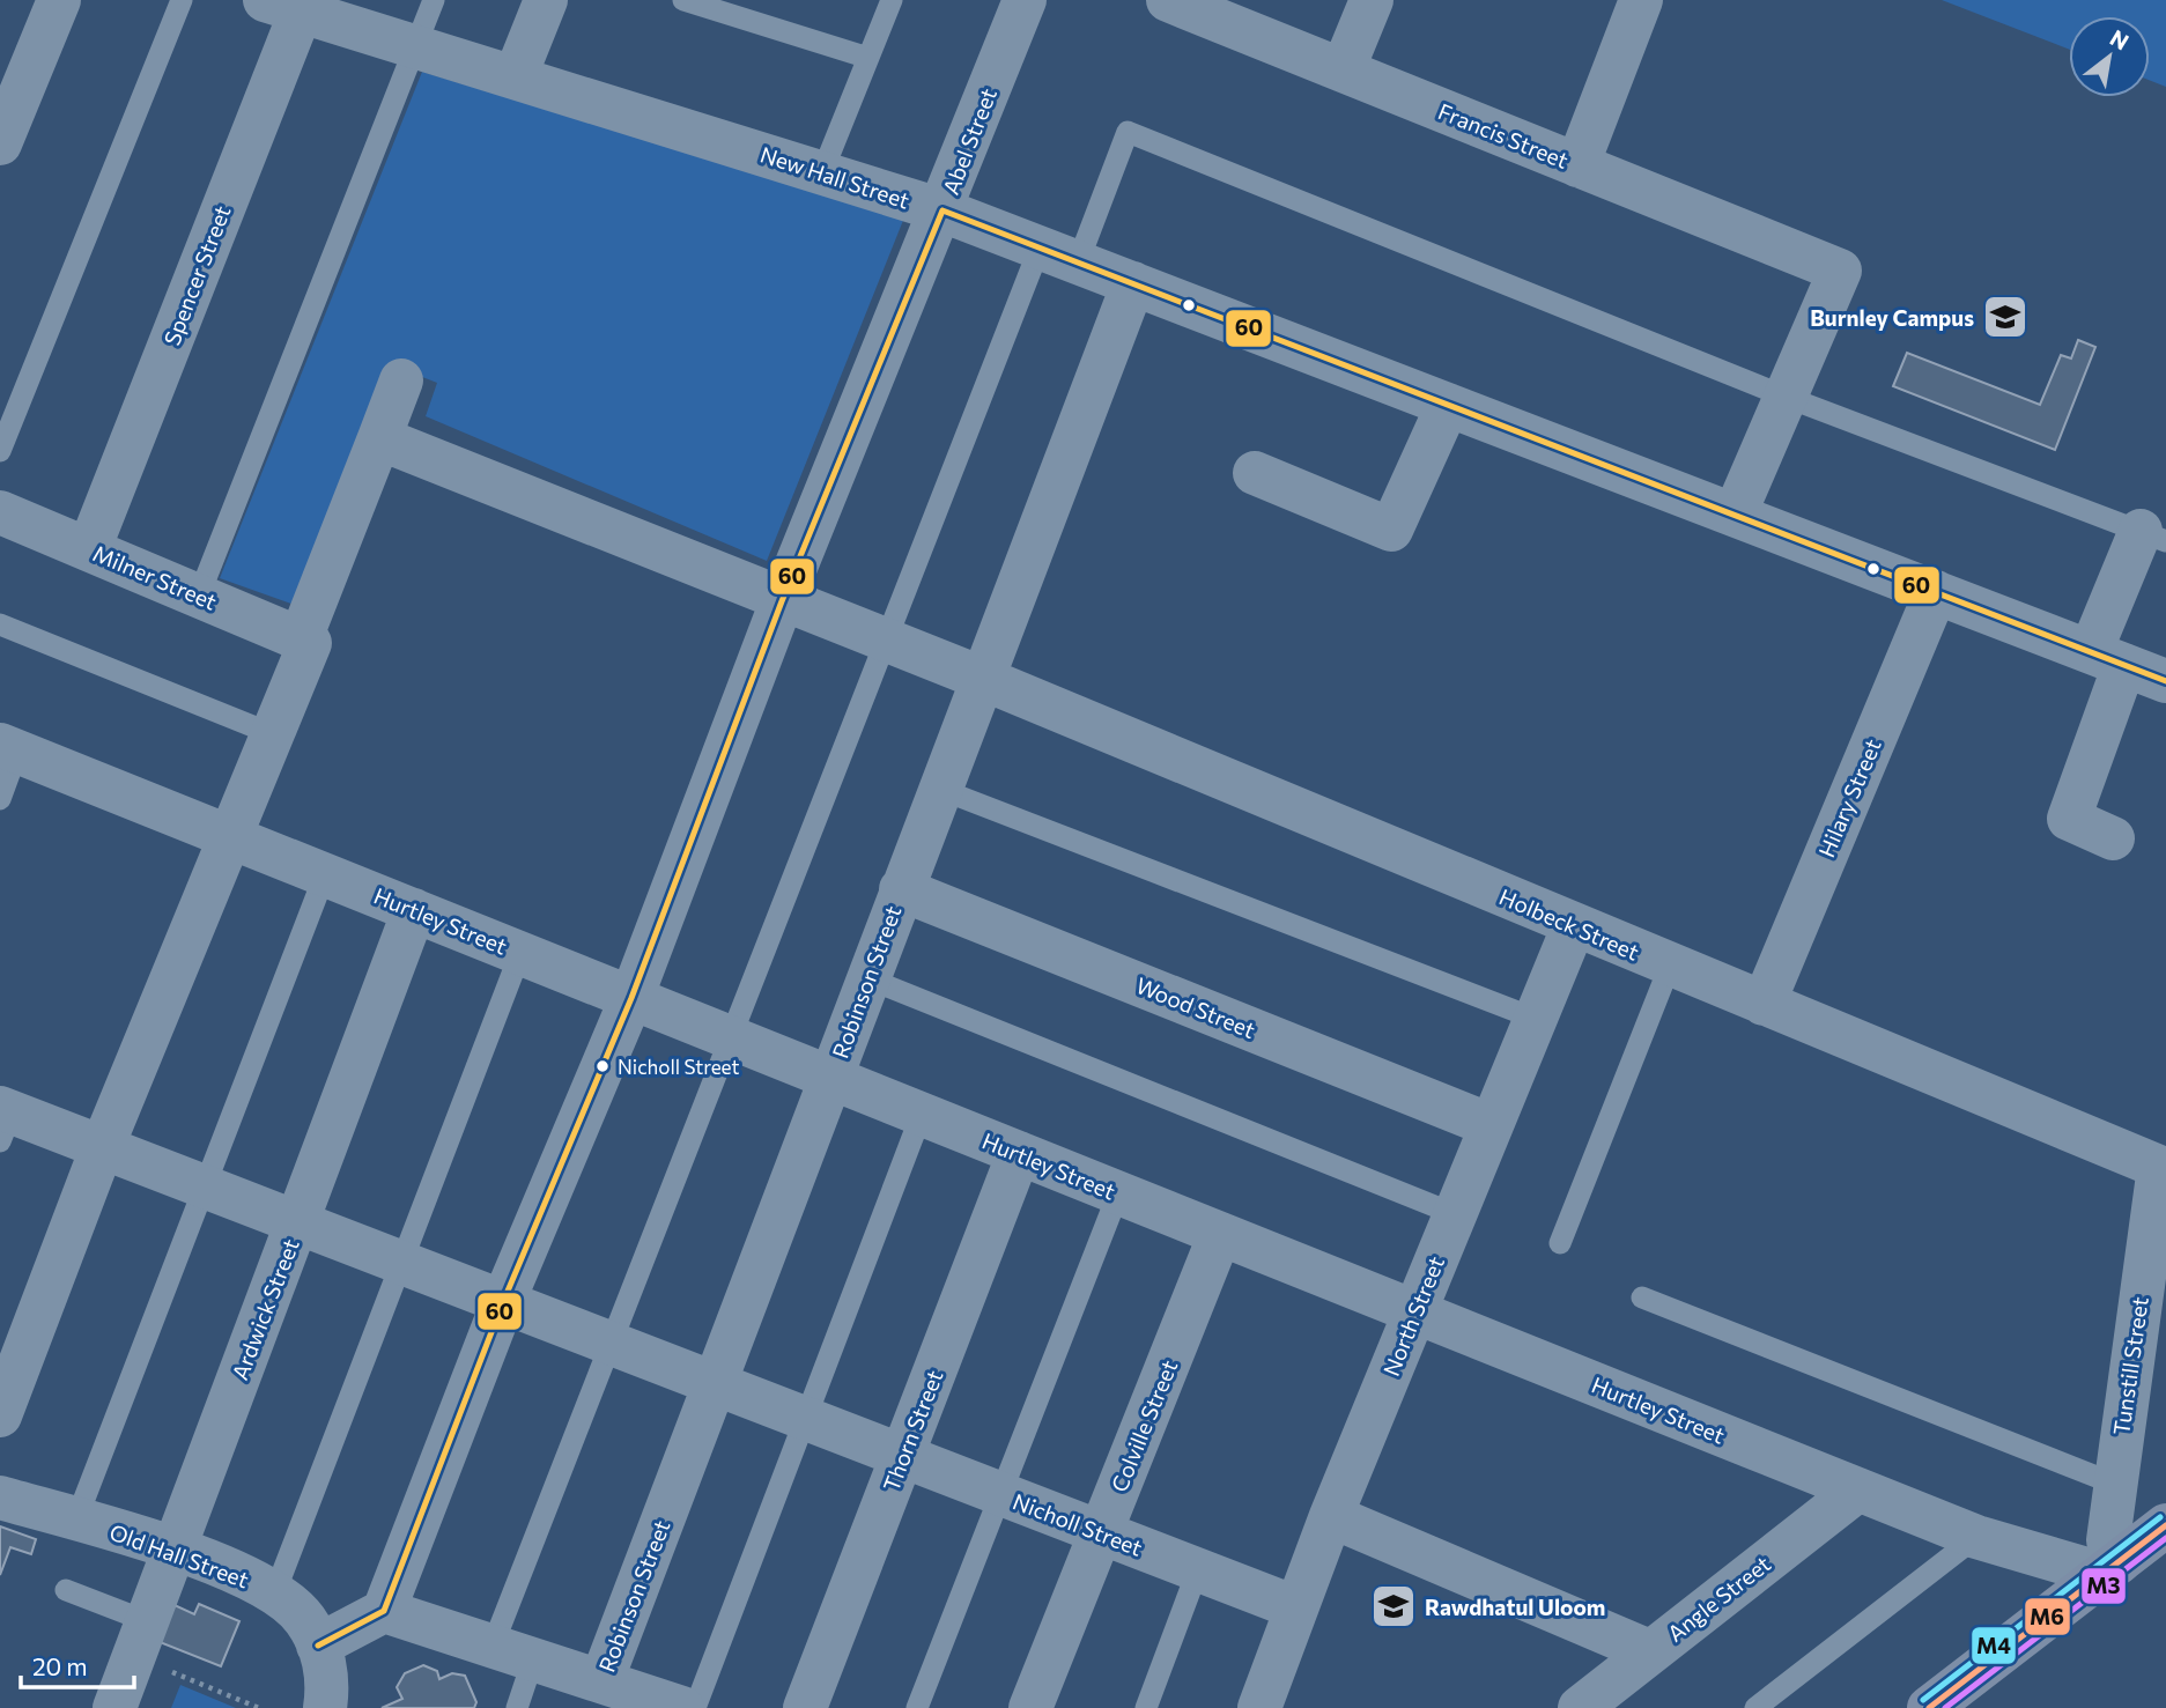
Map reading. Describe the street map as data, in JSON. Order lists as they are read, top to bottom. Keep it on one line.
{"streets":{"street":["Francis Street","Abel Street","New Hall Street","Spencer Street","Milner Street","Hilary Street","Hurtley Street","Holbeck Street","Robinson Street","Wood Street","Ardwick Street","North Street","Tunstill Street","Colville Street","Thorn Street","Nicholl Street","Old Hall Street","Angle Street"]},"crossings":[["Abel Street","New Hall Street"],["Abel Street","Hurtley Street"],["Abel Street","Holbeck Street"],["Abel Street","Nicholl Street"],["New Hall Street","Spencer Street"],["New Hall Street","Hilary Street"],["New Hall Street","Robinson Street"],["Spencer Street","Milner Street"],["Hilary Street","Holbeck Street"],["Hurtley Street","Robinson Street"],["Hurtley Street","Ardwick Street"],["Hurtley Street","North Street"],["Hurtley Street","Tunstill Street"],["Hurtley Street","Colville Street"],["Hurtley Street","Thorn Street"],["Hurtley Street","Angle Street"],["Holbeck Street","Robinson Street"],["Holbeck Street","North Street"],["Holbeck Street","Tunstill Street"],["Robinson Street","Wood Street"],["Robinson Street","Nicholl Street"],["Wood Street","North Street"],["Ardwick Street","Nicholl Street"],["Ardwick Street","Old Hall Street"],["North Street","Nicholl Street"],["Colville Street","Nicholl Street"],["Thorn Street","Nicholl Street"]],"places":{"school or university":["Burnley Campus","Rawdhatul Uloom"],"other":["Nicholl Street"]},"lines":["transit line 60","transit line M4","transit line M6","transit line M3"],"scale_bar":"20 m","north":"top right"}
